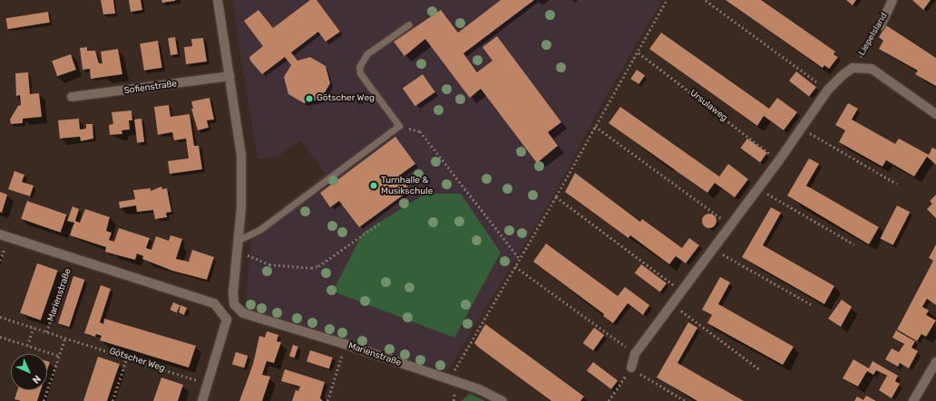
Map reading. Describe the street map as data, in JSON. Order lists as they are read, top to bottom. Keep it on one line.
{"streets":{"street":["Liepelsland","Sofienstraße","Marienstraße"],"path":["Ursulaweg","Götscher Weg"]},"crossings":[["Marienstraße","Götscher Weg"]],"places":["Götscher Weg","Turnhalle & Musikschule"],"north":"bottom right"}
